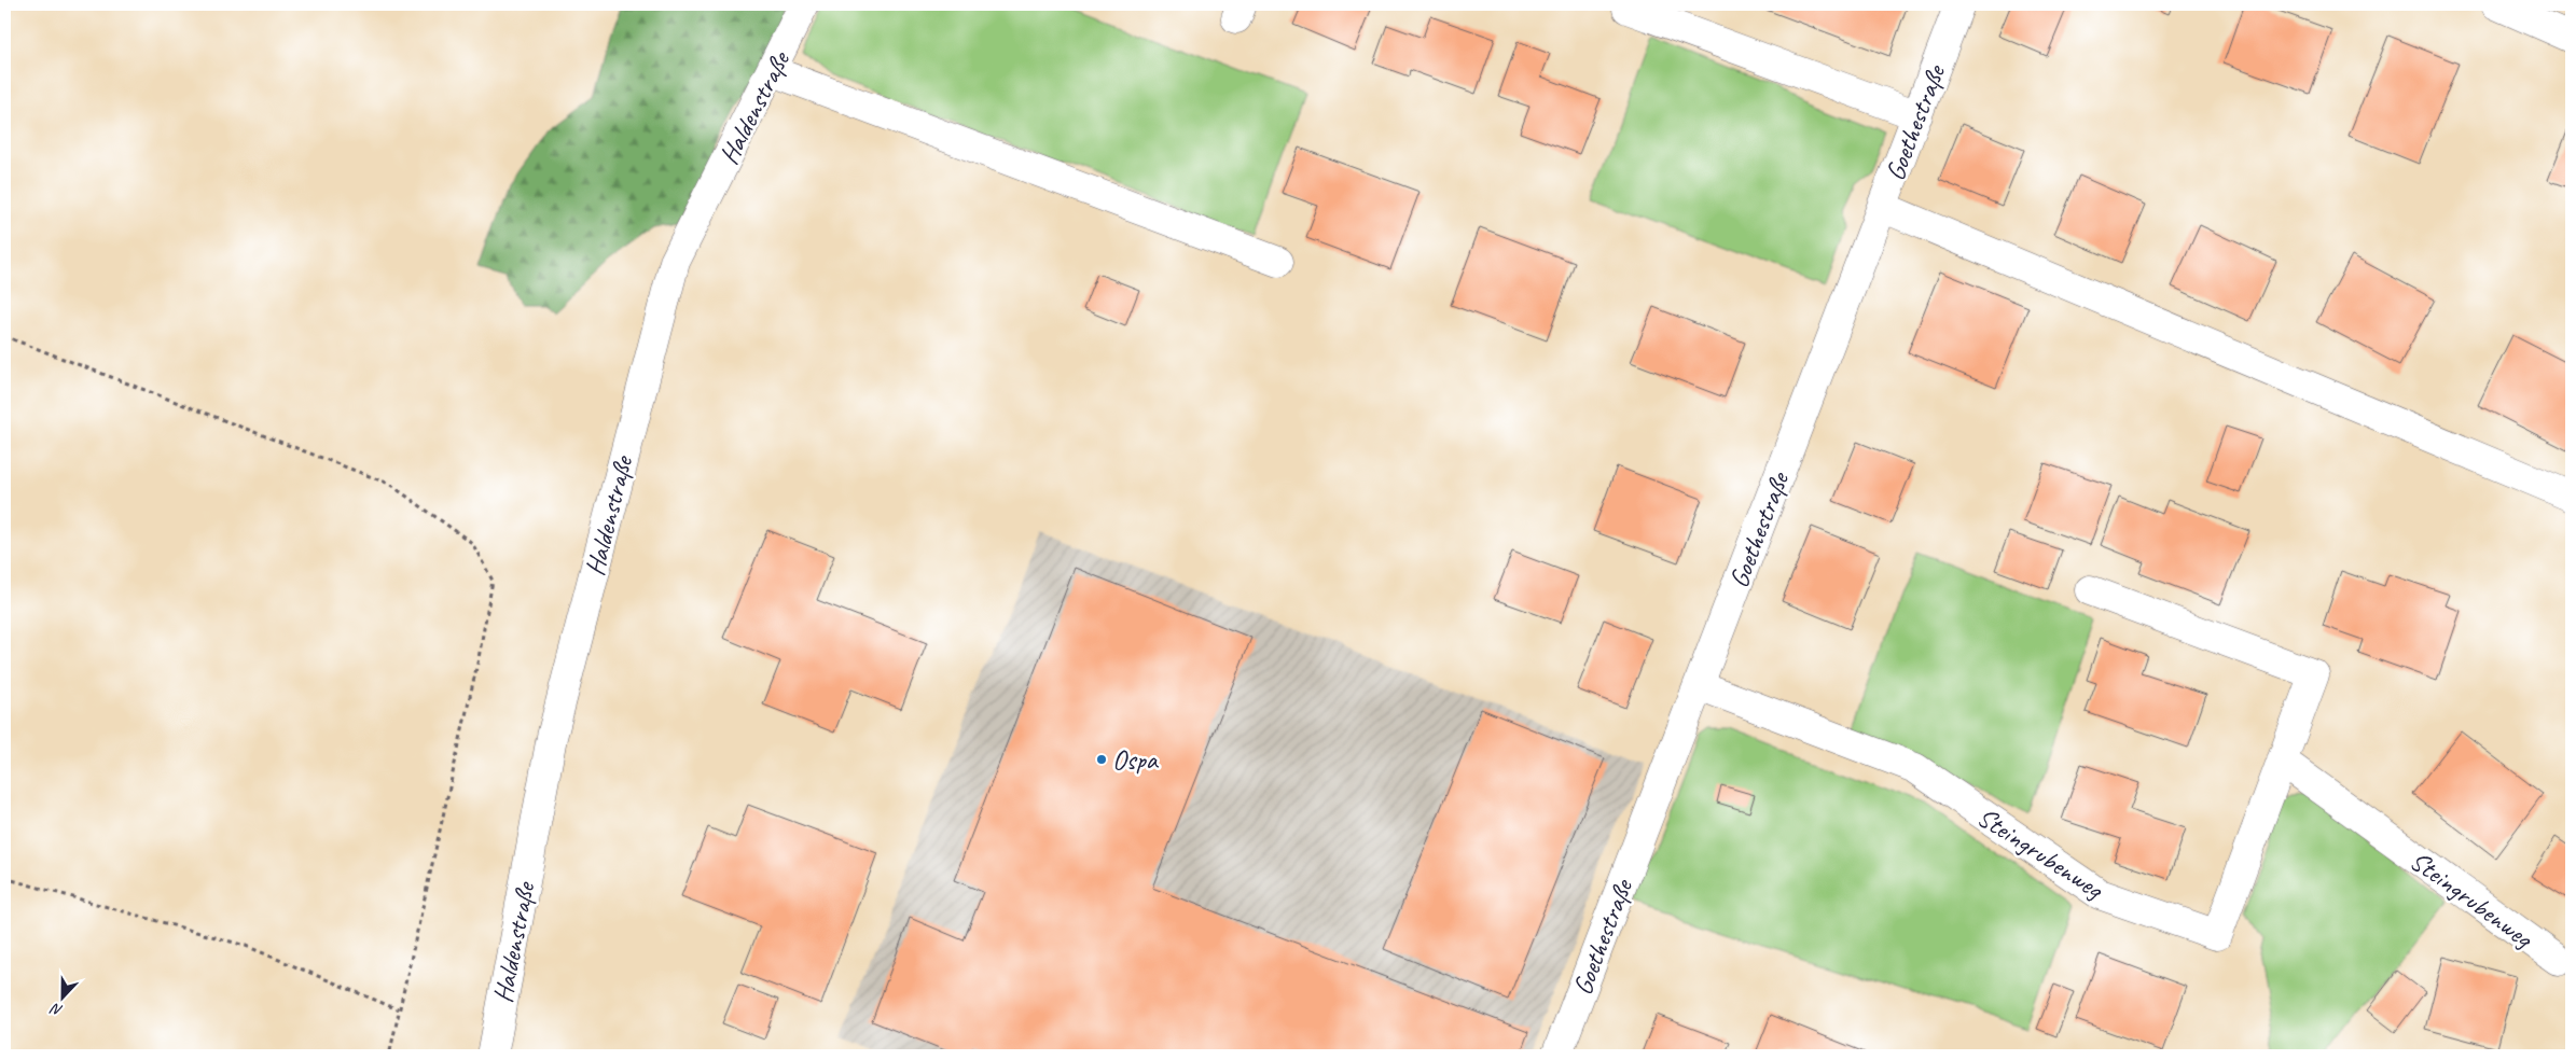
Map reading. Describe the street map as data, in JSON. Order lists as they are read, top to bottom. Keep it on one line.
{"streets":{"street":["Haldenstraße","Goethestraße","Steingrubenweg"]},"crossings":[["Goethestraße","Steingrubenweg"]],"places":["Ospa"],"north":"bottom"}
